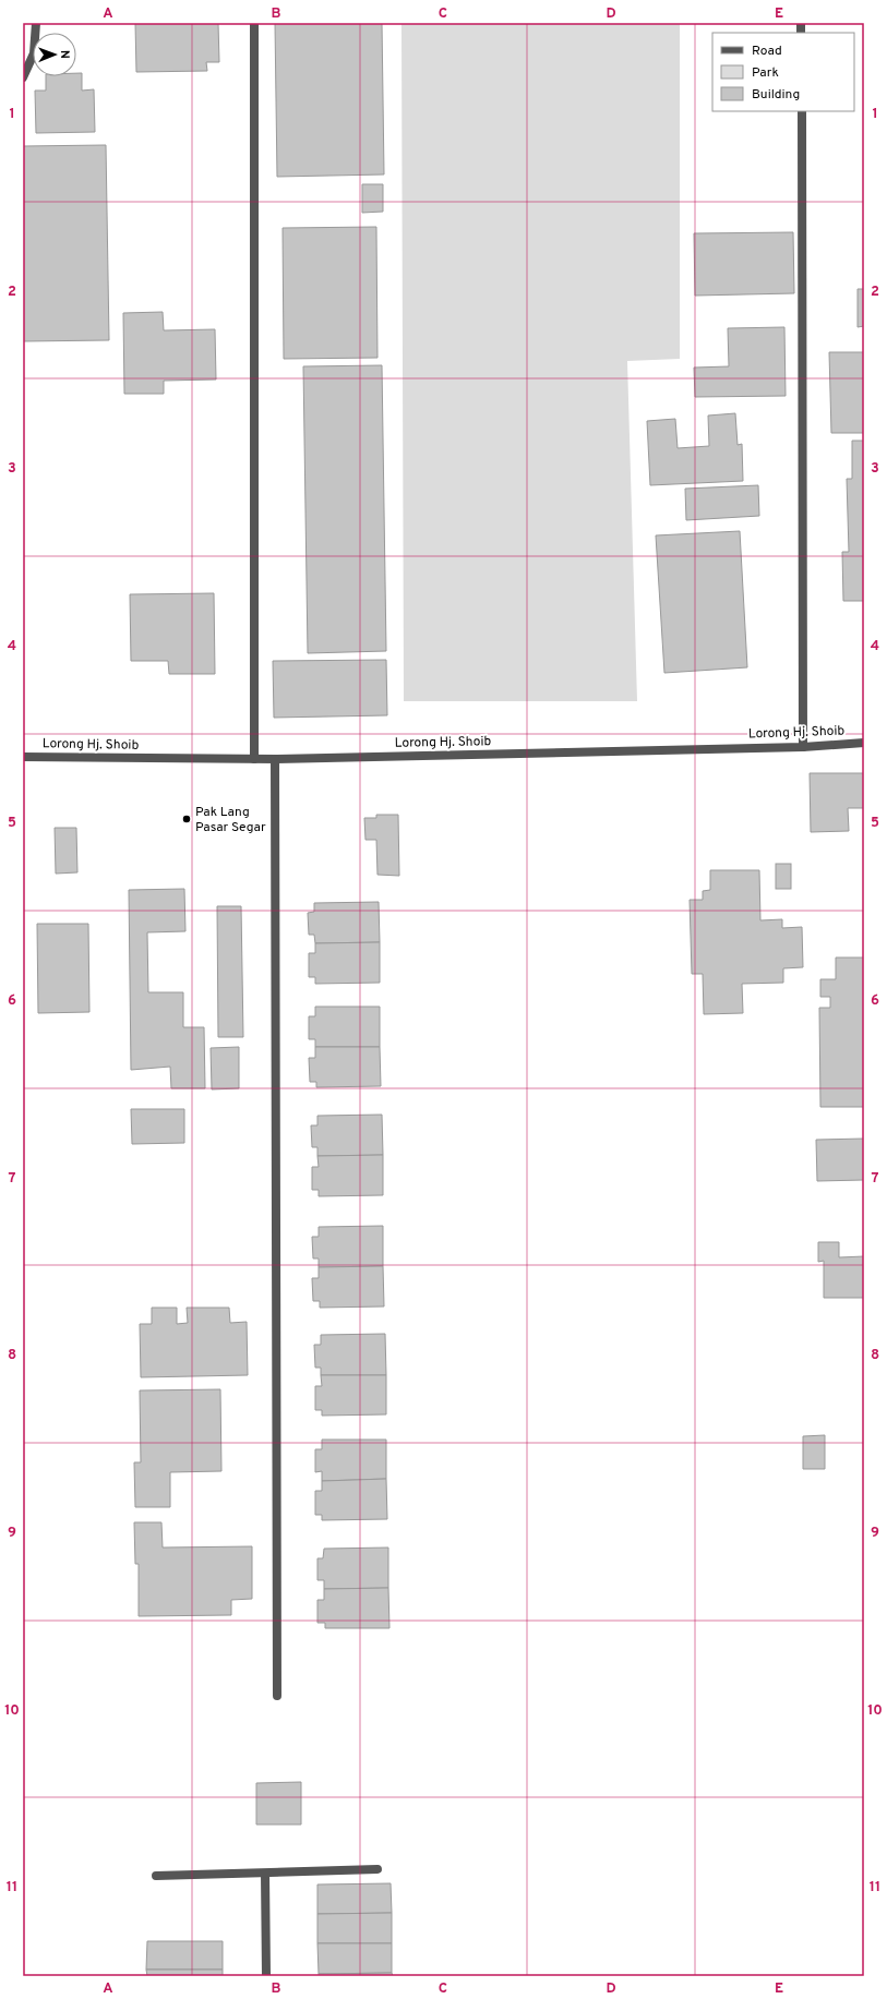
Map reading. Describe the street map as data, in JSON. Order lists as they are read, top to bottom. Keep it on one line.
{"streets":{"street":["Lorong Hj. Shoib"]},"places":["Pak Lang Pasar Segar"],"legend":["Road","Park","Building"],"north":"right","grid":{"columns":["A","B","C","D","E"],"rows":["1","2","3","4","5","6","7","8","9","10","11"]}}
